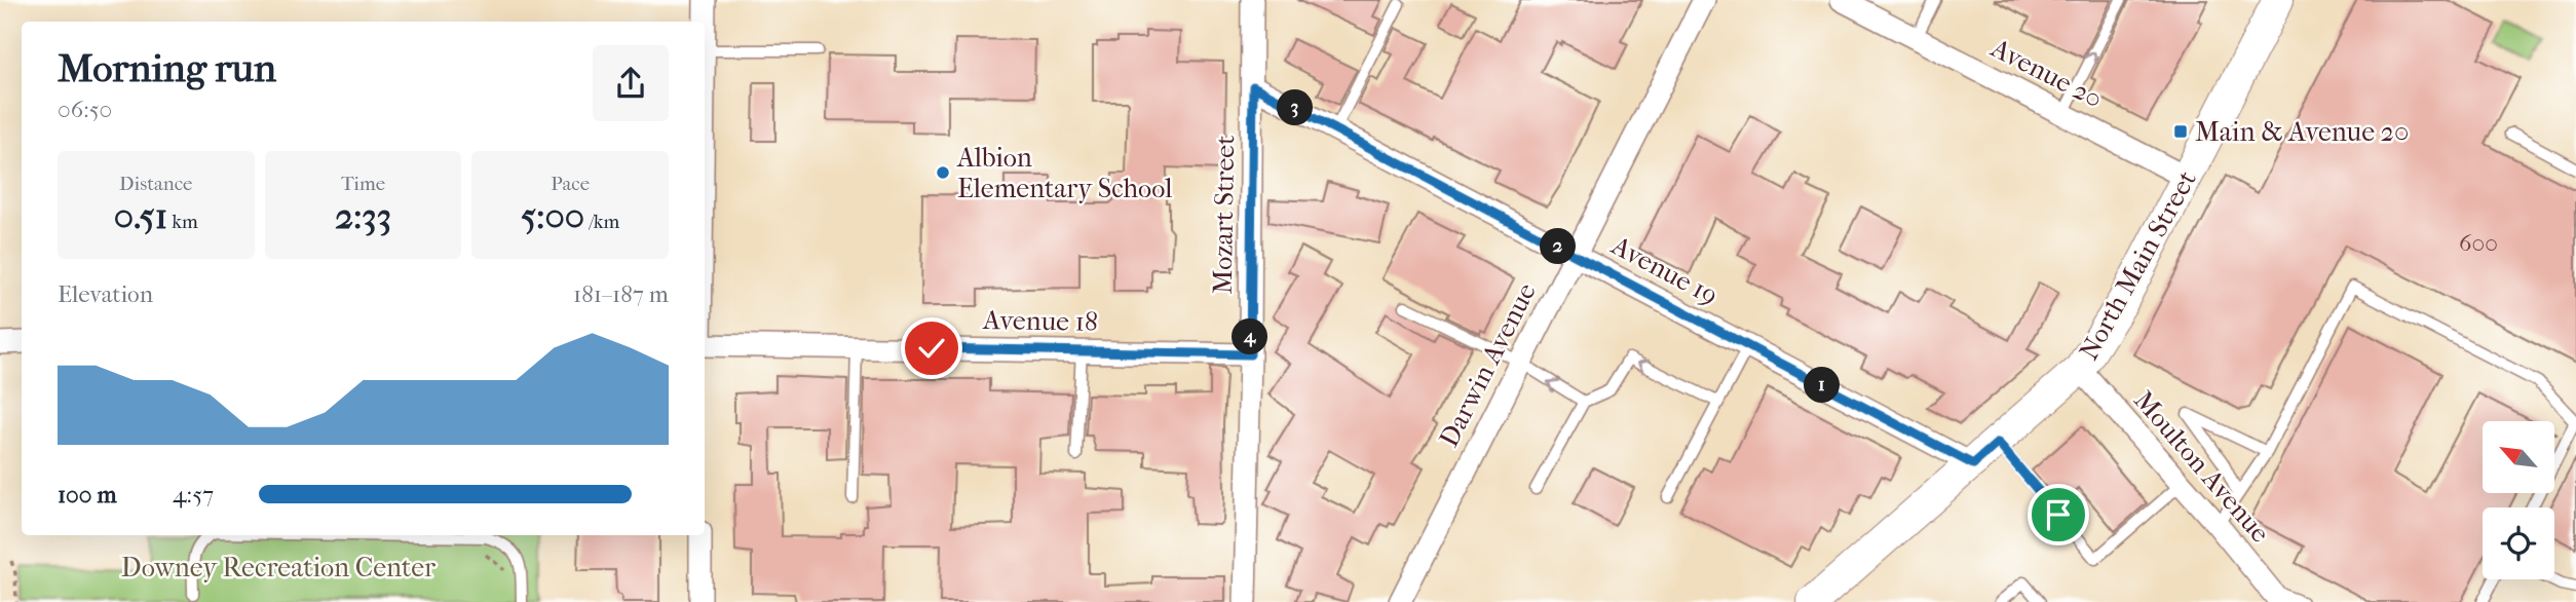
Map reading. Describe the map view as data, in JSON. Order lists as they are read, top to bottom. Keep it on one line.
{"streets":{"main road":["North Main Street"],"street":["Avenue 20","Mozart Street","Avenue 19","Avenue 18","Darwin Avenue","Moulton Avenue"]},"crossings":[["Avenue 20","North Main Street"],["Mozart Street","Avenue 19"],["Mozart Street","Avenue 18"],["North Main Street","Avenue 19"],["North Main Street","Moulton Avenue"],["Avenue 19","Darwin Avenue"]],"parks":["Downey Recreation Center"],"places":{"transit":["Main & Avenue 20"],"other":["Albion Elementary School"]},"house_numbers":["600"],"north":"top left","page":{"heading":["Morning run","06:50"],"pins":["3","2","4","1"],"stats":[["Distance","0.51 km"],["Time","2:33"],["Pace","5:00 /km"]],"chart":["Elevation","181–187 m"],"list":[{"name":"100 m","note":"4:57"}]}}
